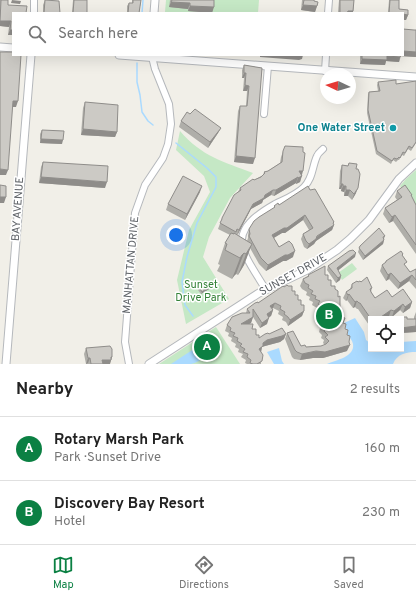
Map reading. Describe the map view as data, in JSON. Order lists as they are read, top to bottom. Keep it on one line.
{"streets":{"street":["BAY AVENUE","MANHATTAN DRIVE","SUNSET DRIVE"]},"parks":["Sunset Drive Park"],"places":["One Water Street"],"north":"left","page":{"search":"Search here","pins":["B","A"],"heading":["Nearby","2 results"],"list":[{"mark":"A","name":"Rotary Marsh Park","note":"Park · Sunset Drive","value":"160 m"},{"mark":"B","name":"Discovery Bay Resort","note":"Hotel","value":"230 m"}],"nav":["Map","Directions","Saved"]}}
